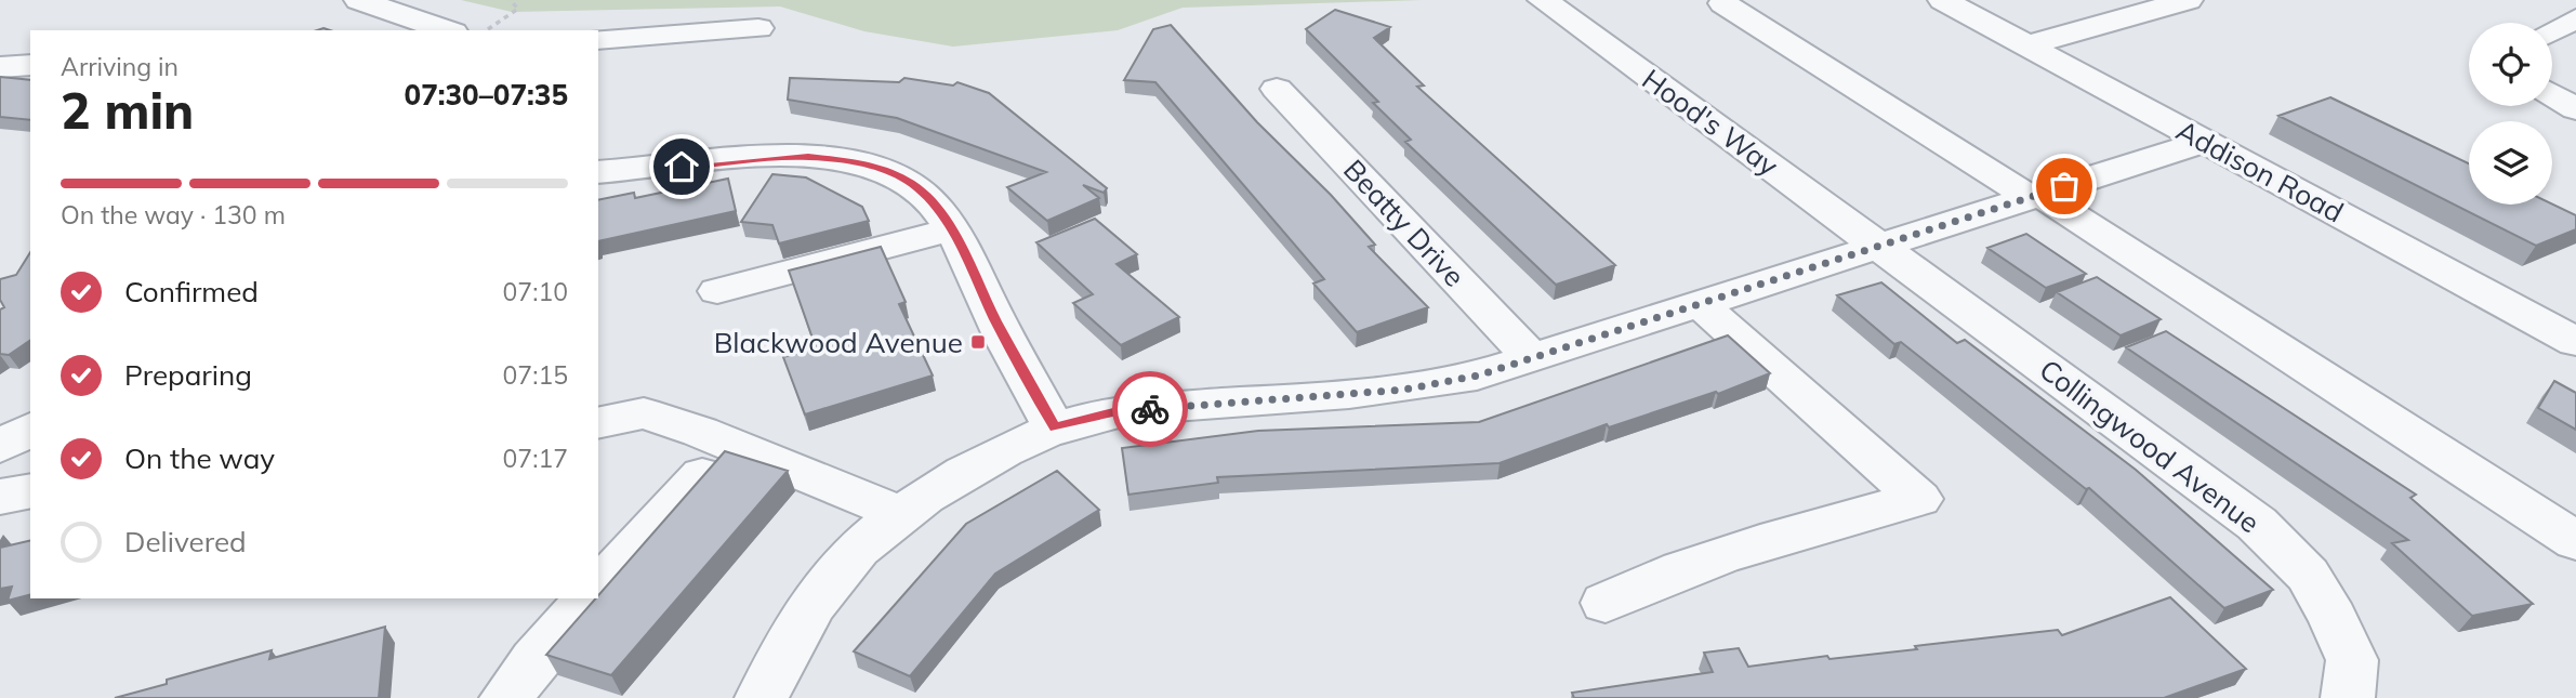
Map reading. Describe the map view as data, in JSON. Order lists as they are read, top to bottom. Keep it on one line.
{"streets":{"street":["Hood's Way","Addison Road","Beatty Drive","Collingwood Avenue"]},"crossings":[["Hood's Way","Collingwood Avenue"]],"places":{"transit":["Blackwood Avenue"]},"page":{"heading":["2 min","Arriving in","07:30–07:35"],"bar":"On the way · 130 m","list":[["Confirmed","07:10"],["Preparing","07:15"],["On the way","07:17"],"Delivered"]}}
